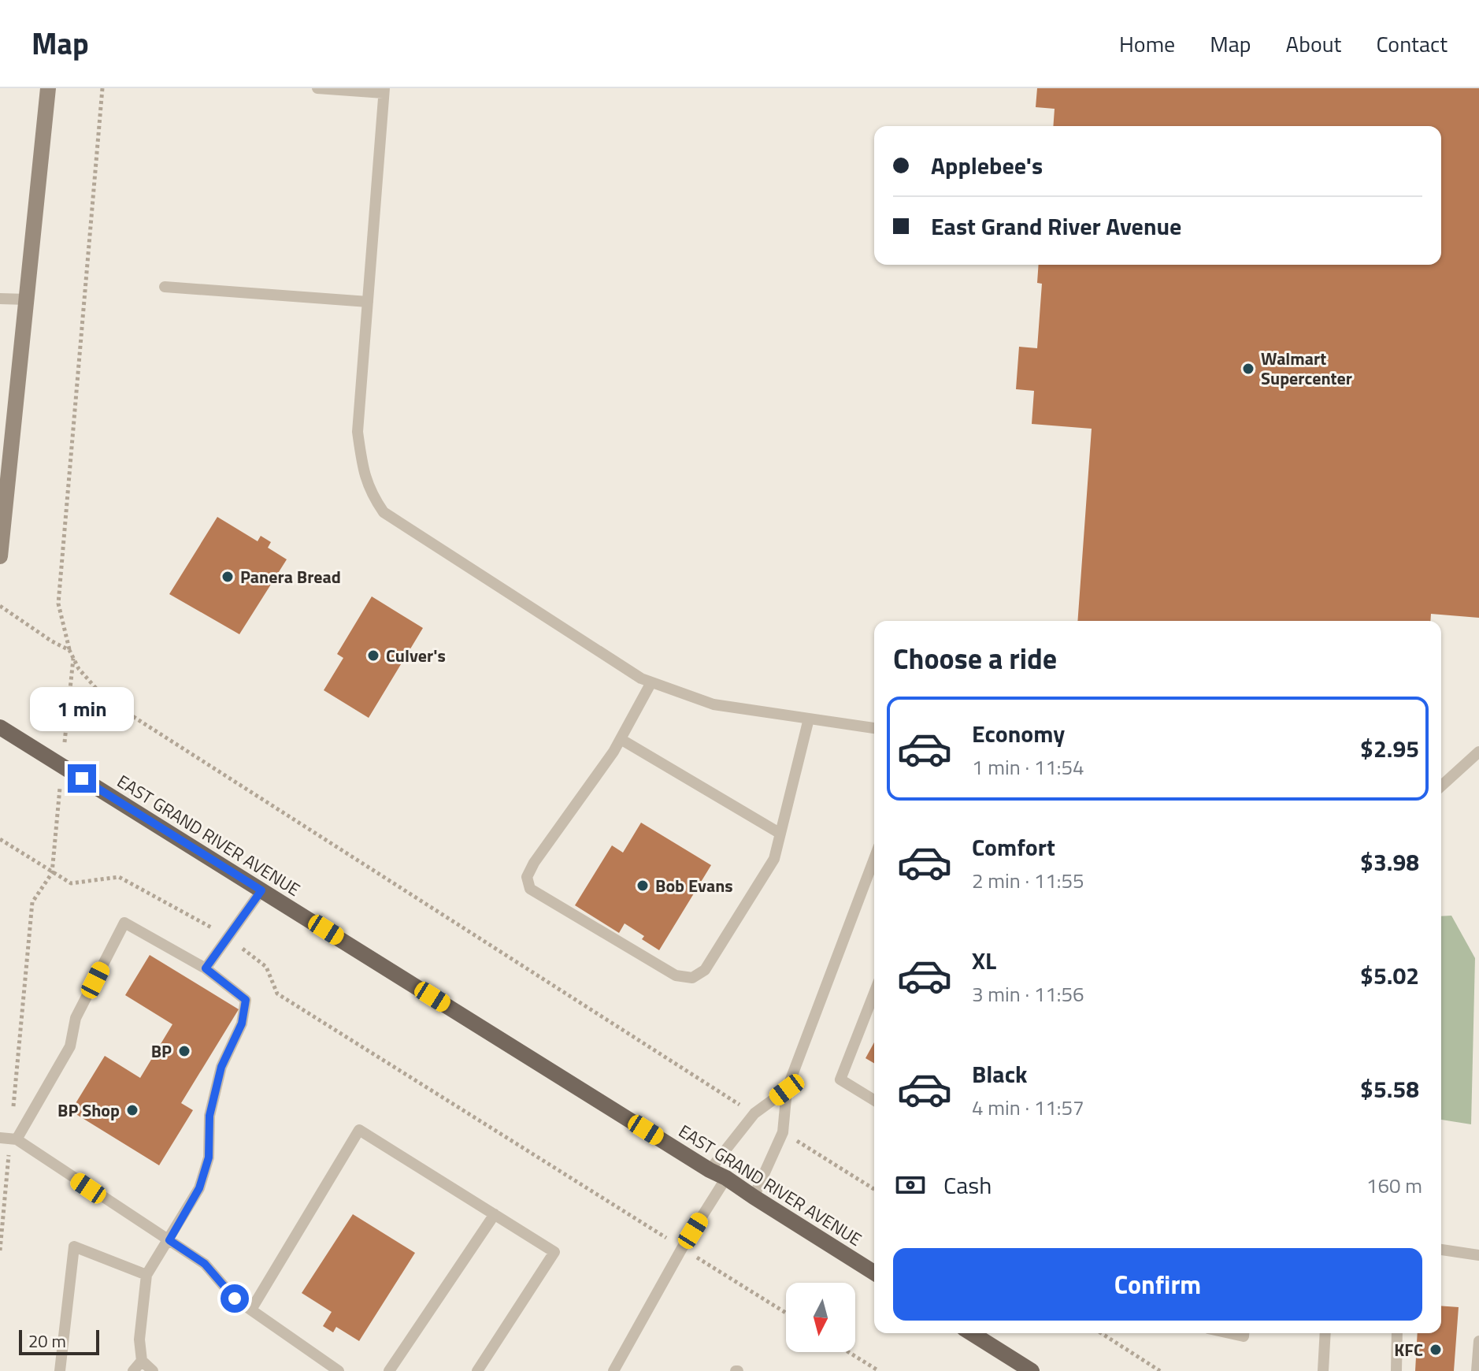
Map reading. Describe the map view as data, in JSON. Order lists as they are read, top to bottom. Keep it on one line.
{"streets":{"main road":["EAST GRAND RIVER AVENUE"]},"places":["Walmart Supercenter","Panera Bread","Culver's","Bob Evans","BP","BP Shop","KFC"],"scale_bar":"20 m","north":"bottom","page":{"header":"Map","nav":["Home","Map","About","Contact"],"banner":["Applebee's","East Grand River Avenue"],"heading":"Choose a ride","bubble":"1 min","list":[{"name":"Economy","note":"1 min · 11:54","value":"$2.95"},{"name":"Comfort","note":"2 min · 11:55","value":"$3.98"},{"name":"XL","note":"3 min · 11:56","value":"$5.02"},{"name":"Black","note":"4 min · 11:57","value":"$5.58"}],"pay":["Cash","160 m"],"buttons":"Confirm","scale":"20 m"}}
